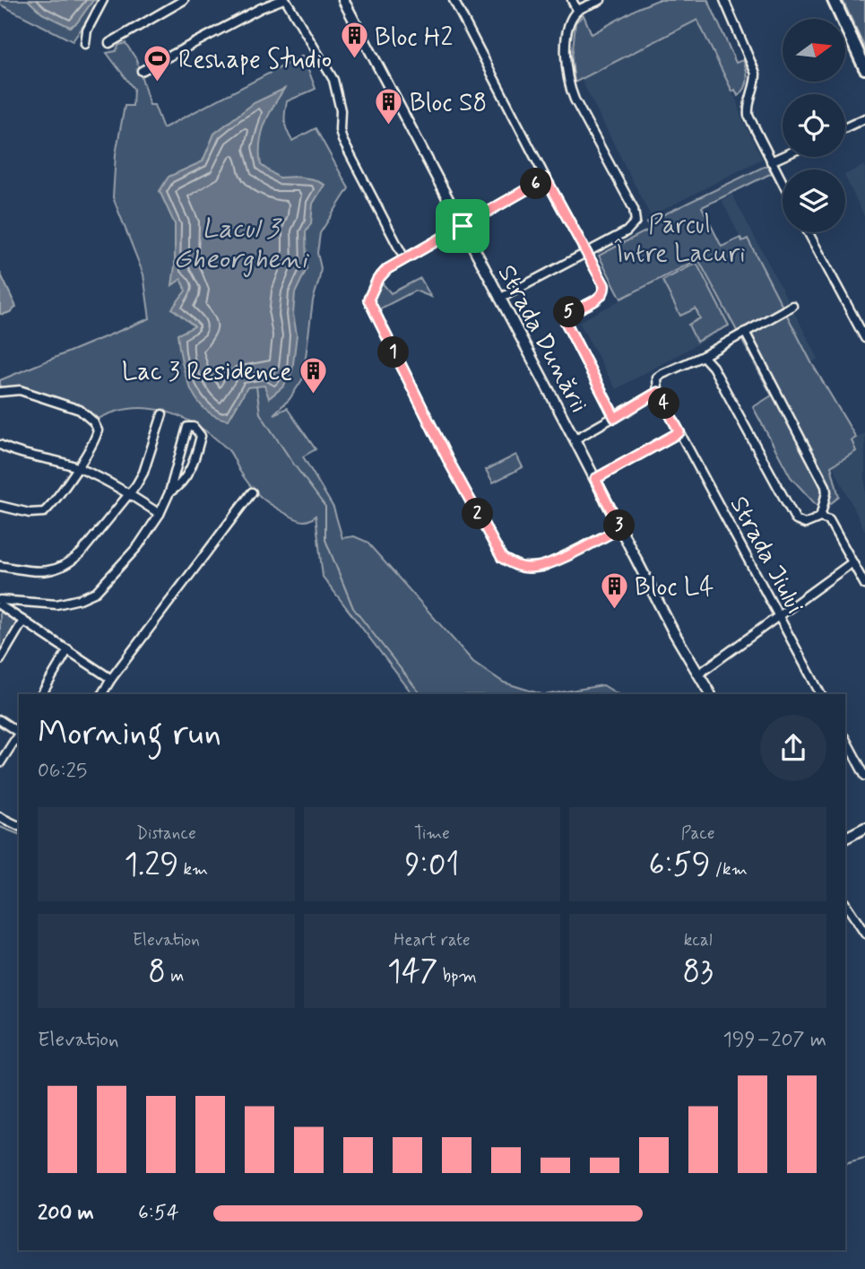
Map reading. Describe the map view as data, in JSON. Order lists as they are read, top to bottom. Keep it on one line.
{"streets":{"street":["Strada Dunării","Strada Jiului"]},"water":["Lacul 3 Gheorgheni"],"parks":["Parcul Între Lacuri"],"places":{"building":["Bloc H2","Bloc S8","Lac 3 Residence","Bloc L4"],"sports":["Reshape Studio"]},"north":"right","page":{"pins":["6","5","1","4","2","3"],"heading":["Morning run","06:25"],"stats":[["Distance","1.29 km"],["Time","9:01"],["Pace","6:59 /km"],["Elevation","8 m"],["Heart rate","147 bpm"],["kcal","83"]],"chart":["Elevation","199–207 m"],"list":[{"name":"200 m","note":"6:54"}]}}
